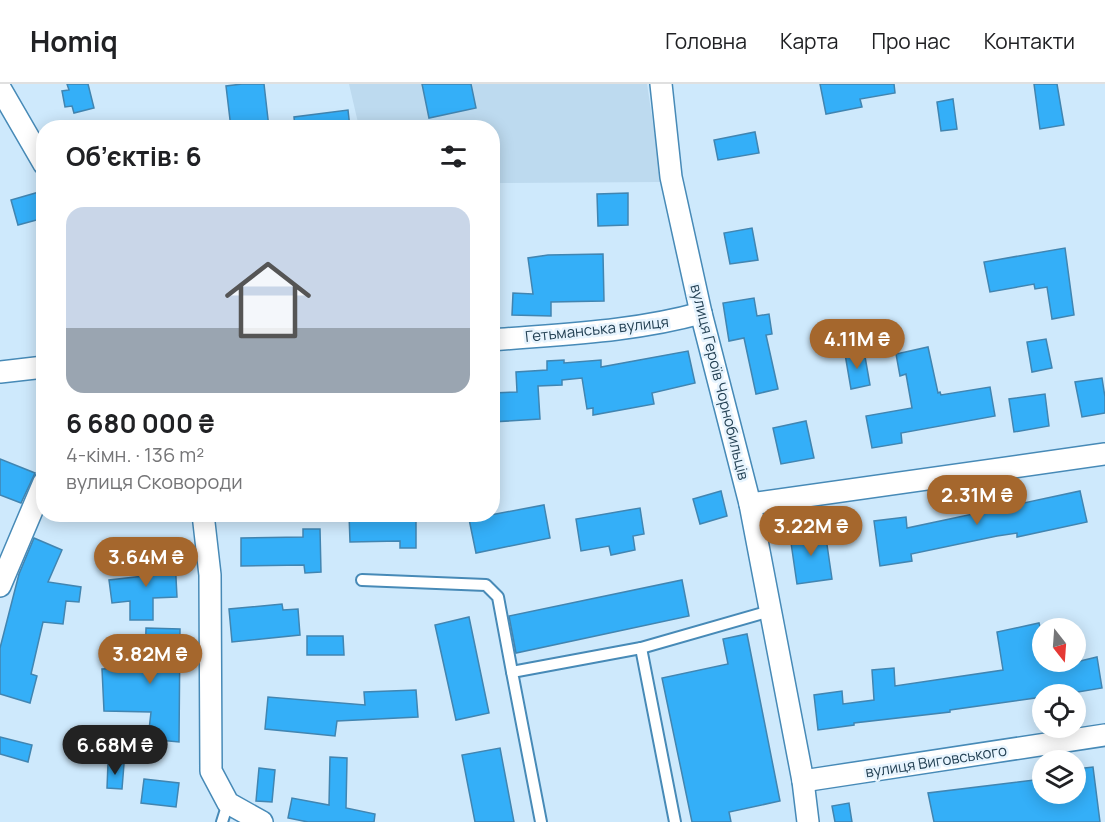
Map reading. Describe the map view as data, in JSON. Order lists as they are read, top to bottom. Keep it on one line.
{"streets":{"street":["Гетьманська вулиця","вулиця Героїв Чорнобильців","вулиця Виговського"]},"crossings":[["Гетьманська вулиця","вулиця Героїв Чорнобильців"],["вулиця Героїв Чорнобильців","вулиця Виговського"]],"north":"bottom","page":{"header":"Homiq","nav":["Головна","Карта","Про нас","Контакти"],"heading":"Об’єктів: 6","list":[{"name":"6 680 000 ₴","note":"4-кімн. · 136 m² · вулиця Сковороди"}],"price":["4.11M ₴","2.31M ₴","3.22M ₴","3.64M ₴","3.82M ₴","6.68M ₴"]}}
